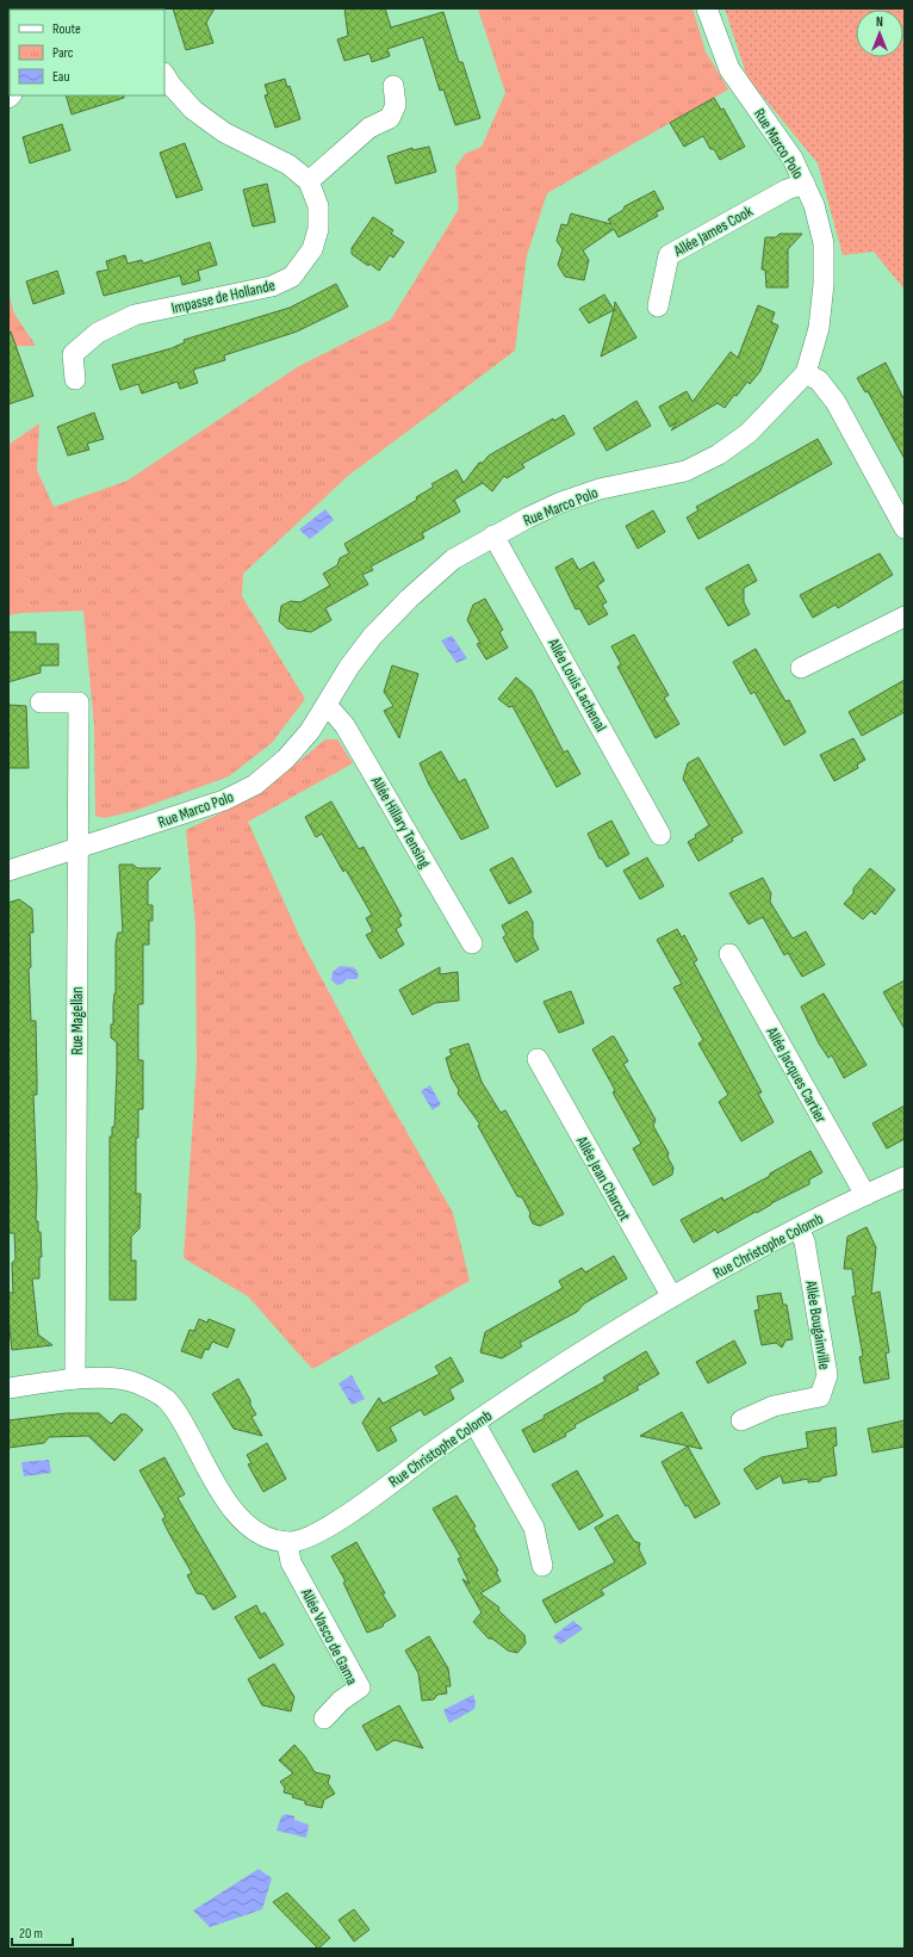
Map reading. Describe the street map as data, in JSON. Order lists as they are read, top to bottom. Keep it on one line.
{"streets":{"street":["Rue Marco Polo","Allée James Cook","Impasse de Hollande","Allée Louis Lachenal","Allée Hillary Tensing","Rue Magellan","Allée Jacques Cartier","Allée Jean Charcot","Rue Christophe Colomb","Allée Bougainville","Allée Vasco de Gama"]},"crossings":[["Rue Marco Polo","Allée James Cook"],["Rue Marco Polo","Allée Louis Lachenal"],["Rue Marco Polo","Allée Hillary Tensing"],["Rue Marco Polo","Rue Magellan"],["Rue Magellan","Rue Christophe Colomb"],["Allée Jacques Cartier","Rue Christophe Colomb"],["Allée Jean Charcot","Rue Christophe Colomb"],["Rue Christophe Colomb","Allée Bougainville"],["Rue Christophe Colomb","Allée Vasco de Gama"]],"legend":["Route","Parc","Eau"],"scale_bar":"20 m","north":"top"}
